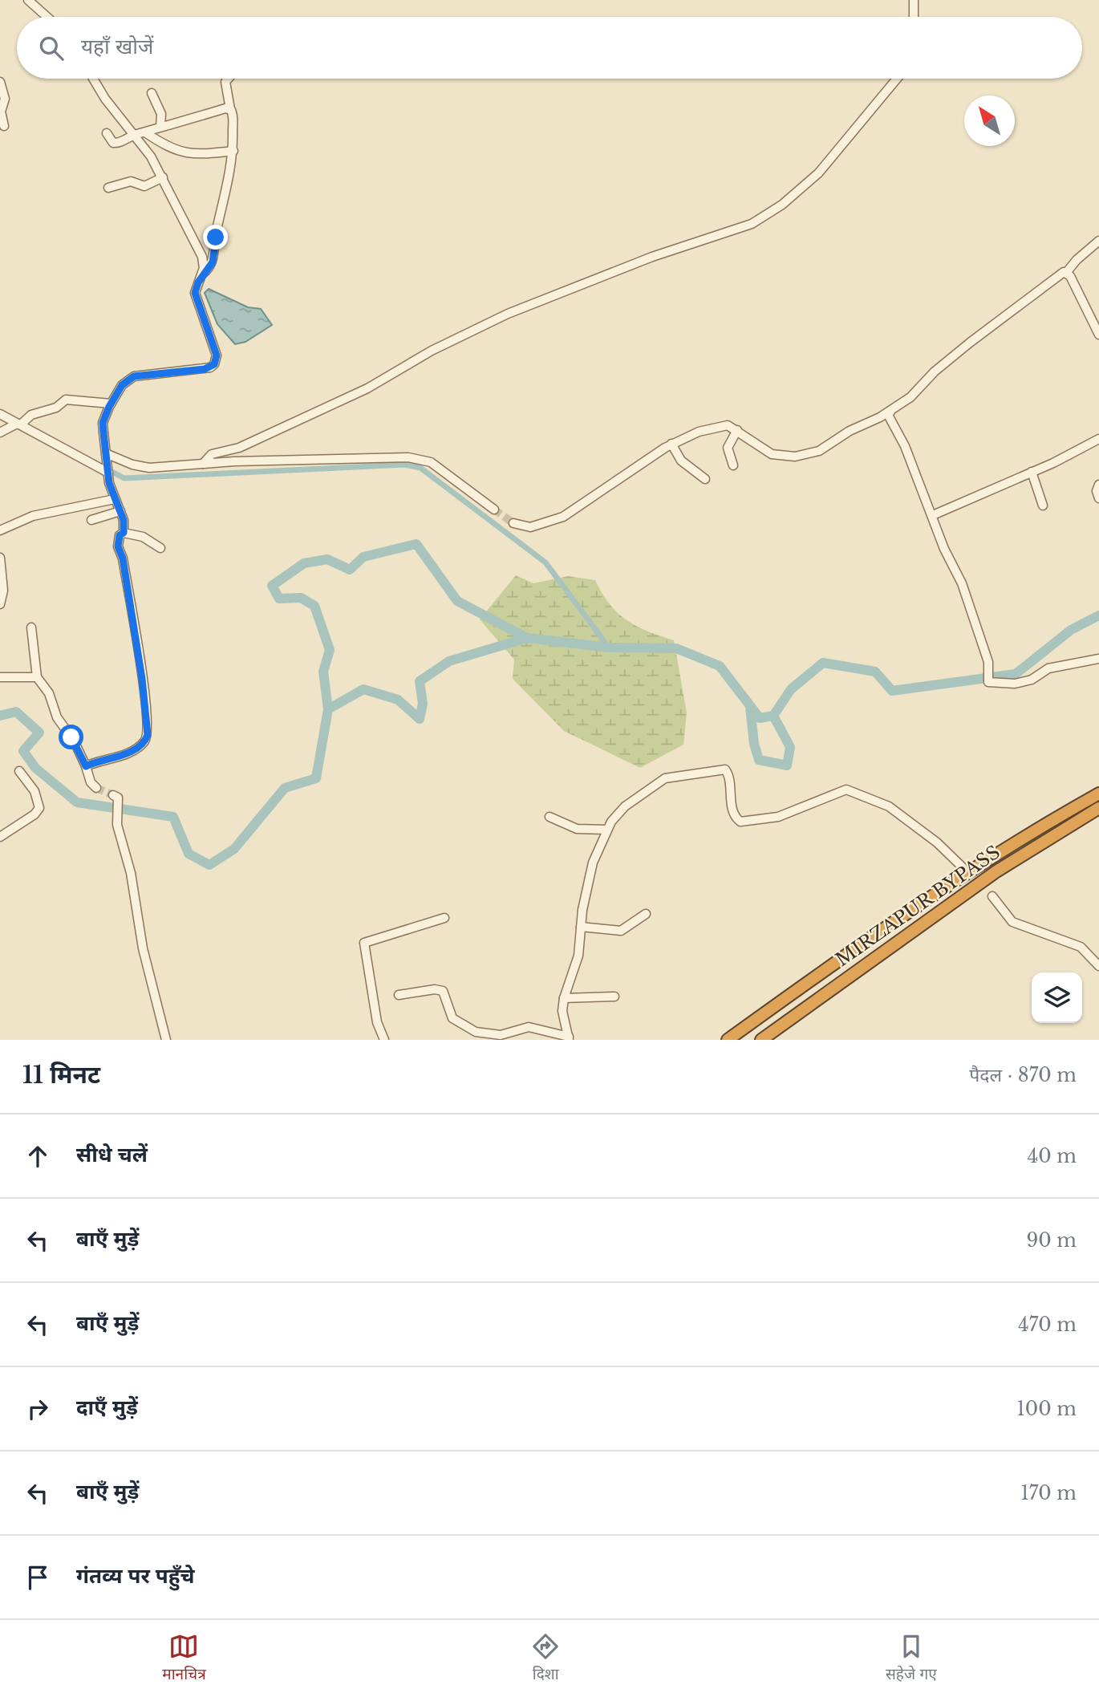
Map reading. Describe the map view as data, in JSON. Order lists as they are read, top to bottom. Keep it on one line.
{"streets":{"highway":["MIRZAPUR BYPASS"]},"north":"top left","page":{"search":"यहाँ खोजें","heading":["11 मिनट","पैदल · 870 m"],"list":[["सीधे चलें","40 m"],["बाएँ मुड़ें","90 m"],["बाएँ मुड़ें","470 m"],["दाएँ मुड़ें","100 m"],["बाएँ मुड़ें","170 m"],"गंतव्य पर पहुँचे"],"nav":["मानचित्र","दिशा","सहेजे गए"]}}
